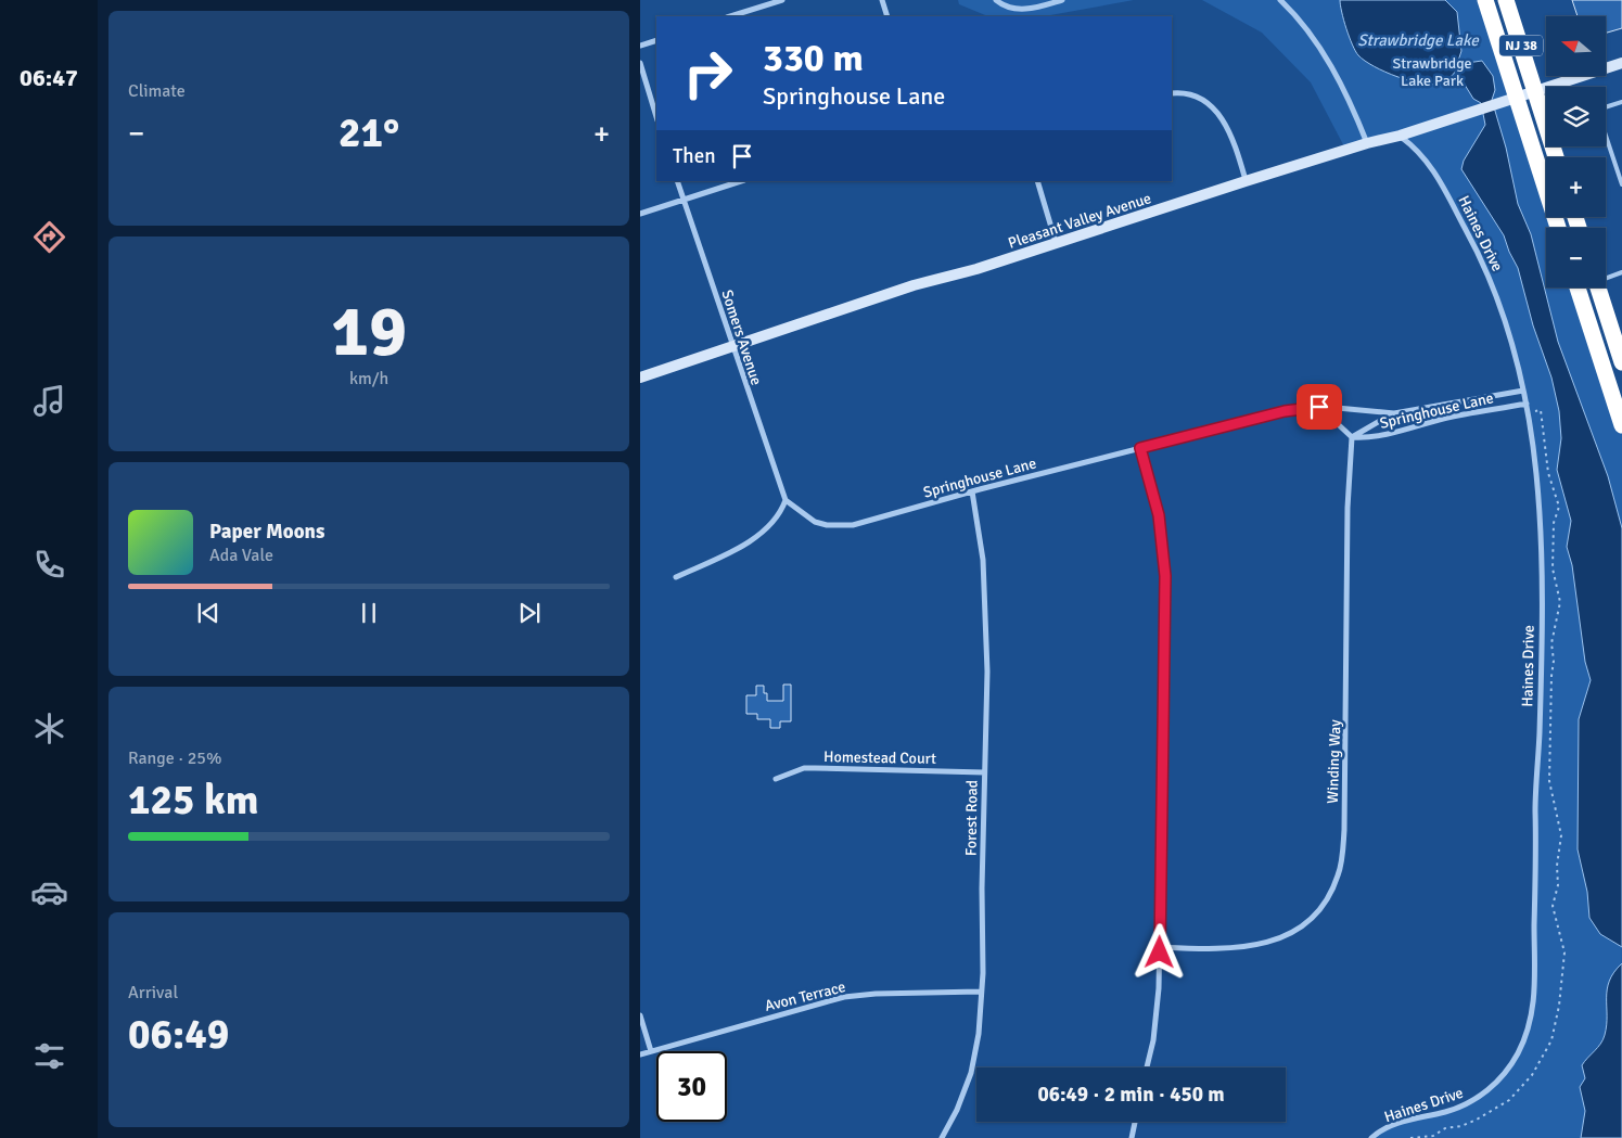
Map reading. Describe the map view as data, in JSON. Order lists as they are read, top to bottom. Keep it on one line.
{"streets":{"highway":["NJ 38"],"street":["Pleasant Valley Avenue","Haines Drive","Somers Avenue","Springhouse Lane","Homestead Court","Winding Way","Forest Road","Avon Terrace"]},"crossings":[["NJ 38","Pleasant Valley Avenue"],["Pleasant Valley Avenue","Haines Drive"],["Pleasant Valley Avenue","Somers Avenue"],["Haines Drive","Springhouse Lane"],["Somers Avenue","Springhouse Lane"],["Springhouse Lane","Winding Way"],["Springhouse Lane","Forest Road"],["Homestead Court","Forest Road"],["Forest Road","Avon Terrace"]],"water":["Strawbridge Lake"],"parks":["Strawbridge Lake Park"],"north":"left","page":{"tabs":"06:47","tile":["Climate",["19","km/h"],["Range · 25%","125 km"],["Arrival","06:49"]],"map_buttons":["+","−"],"turn":["330 m","Springhouse Lane"],"heat":["−","21°","+"],"then":"Then","song":["Paper Moons","Ada Vale"],"limit":"30","trip":"06:49 · 2 min · 450 m"}}
